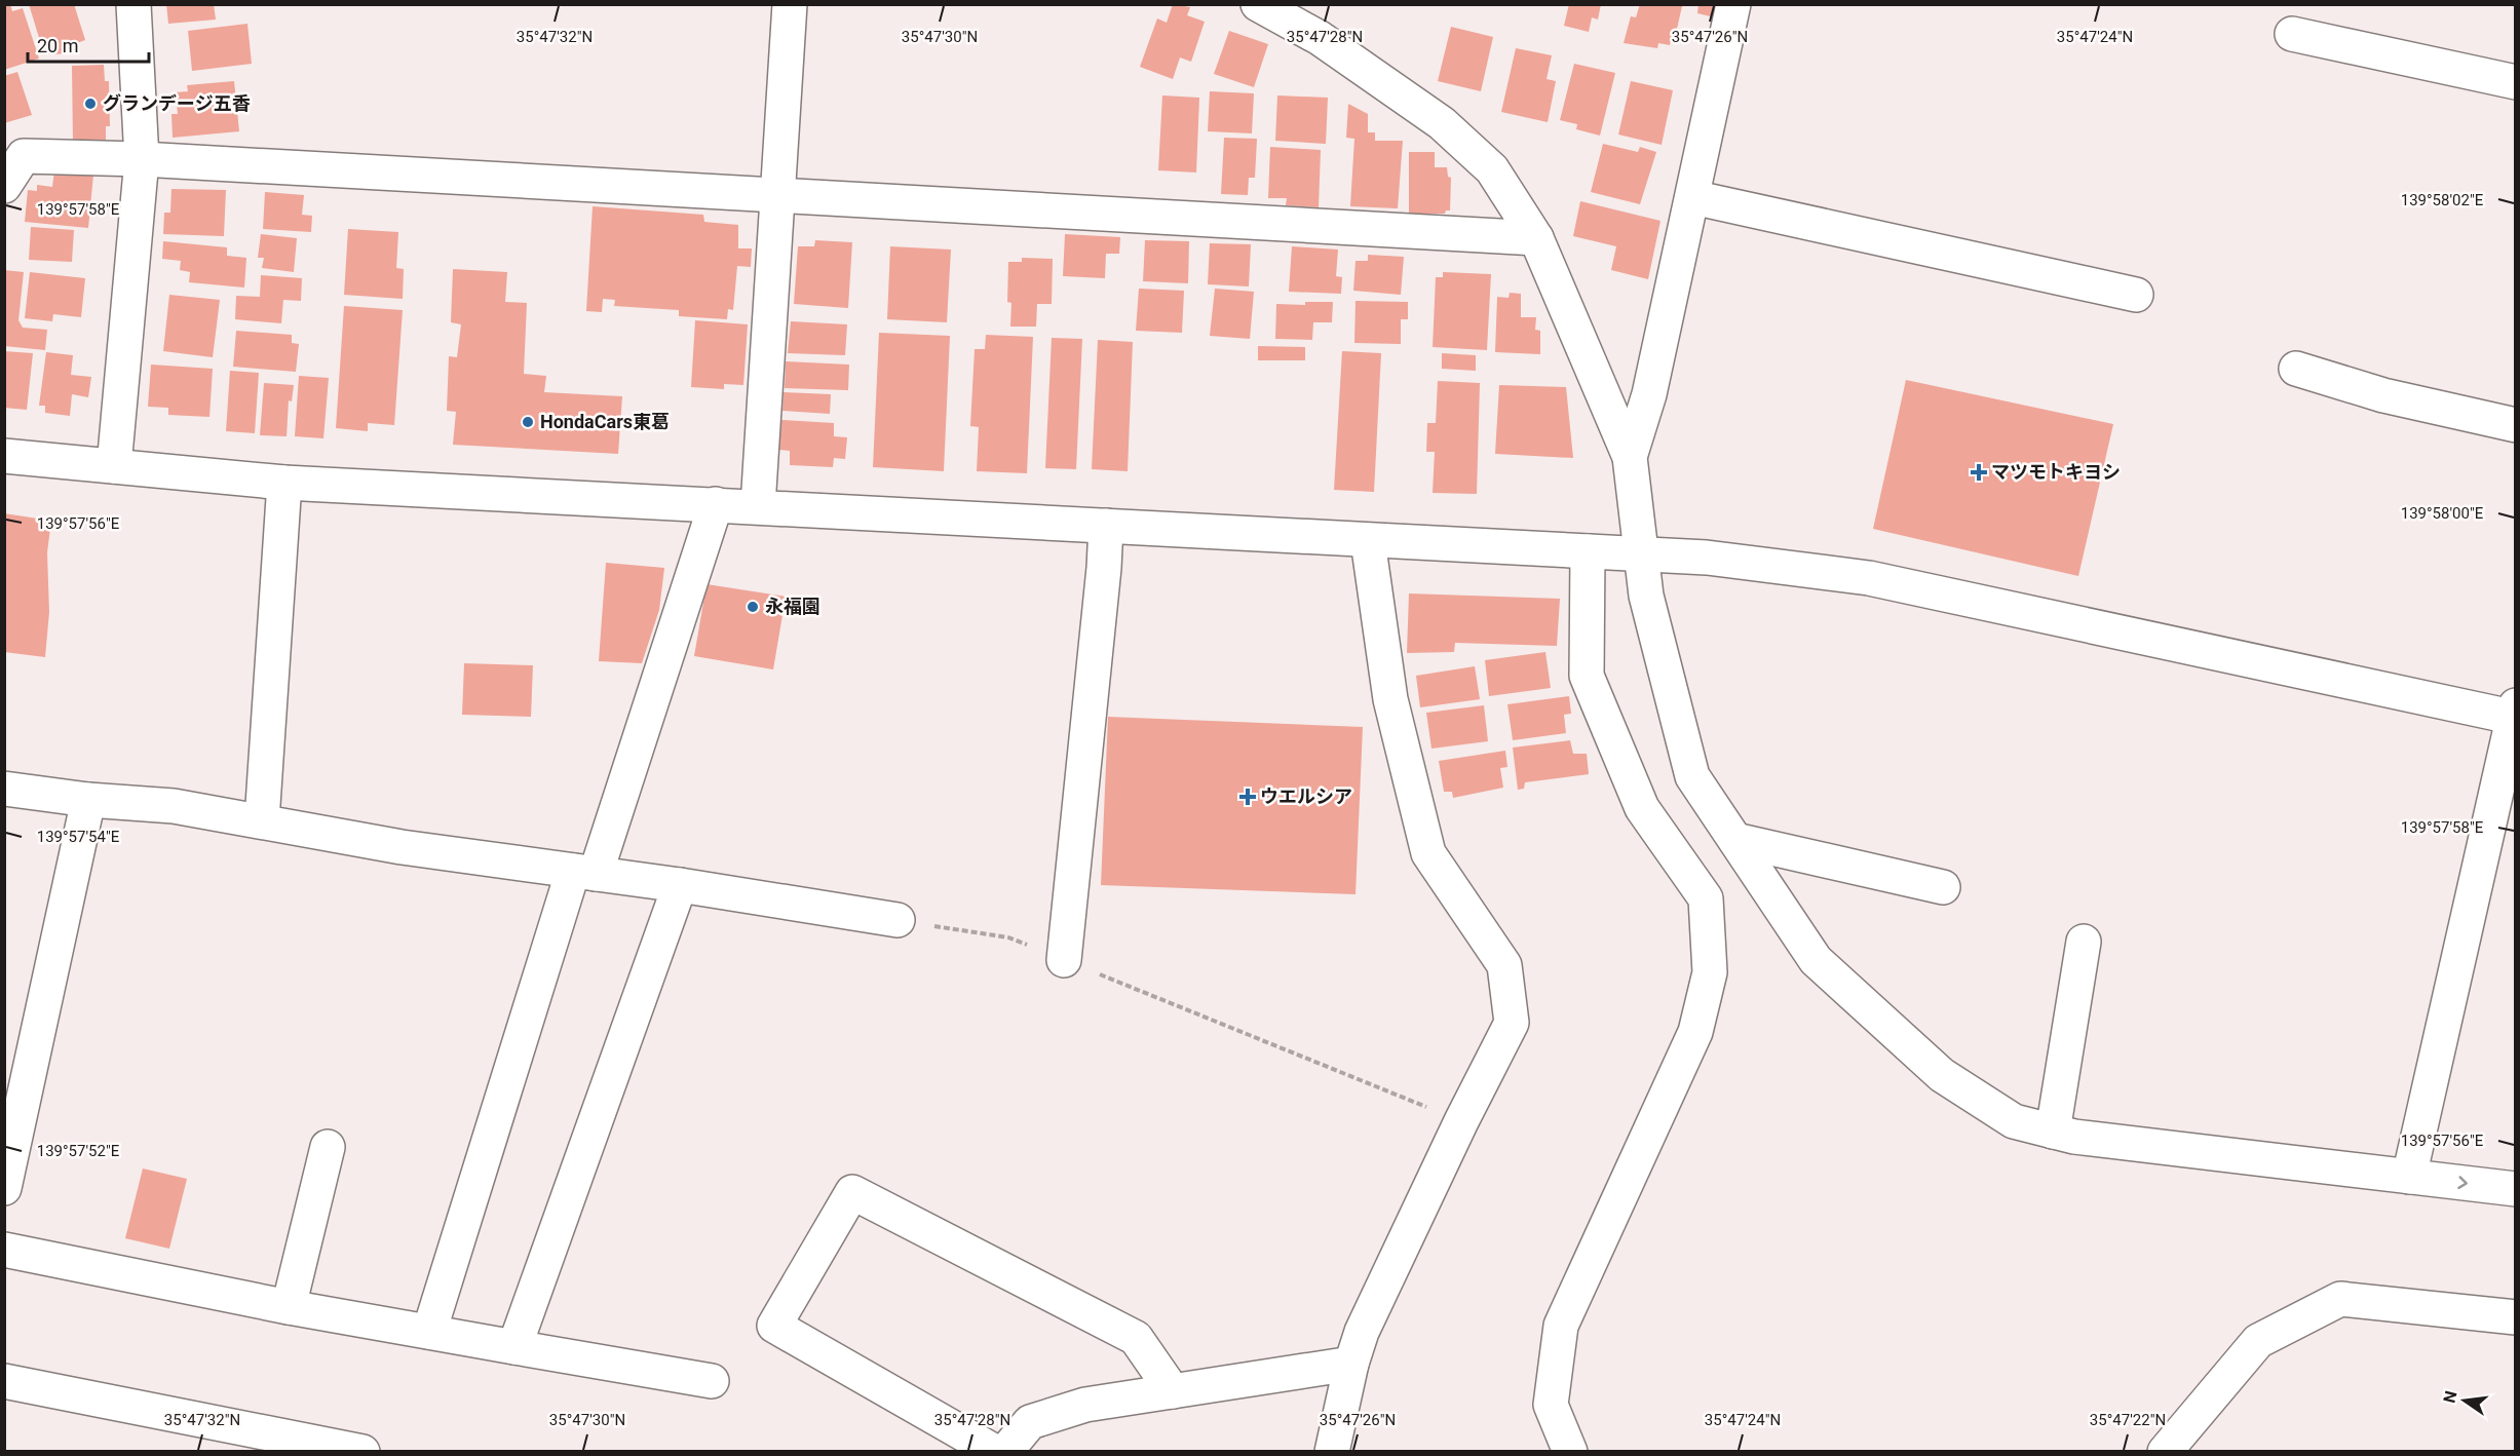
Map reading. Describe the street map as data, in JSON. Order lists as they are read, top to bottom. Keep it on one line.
{"places":{"other":["グランデージ五香","HondaCars東葛","永福園"],"health":["マツモトキヨシ","ウエルシア"]},"scale_bar":"20 m","north":"left","coordinates":["35°47'32\"N","35°47'30\"N","35°47'28\"N","35°47'26\"N","35°47'24\"N","139°58'02\"E","139°57'58\"E","139°58'00\"E","139°57'56\"E","139°57'54\"E","139°57'52\"E","35°47'22\"N"]}
